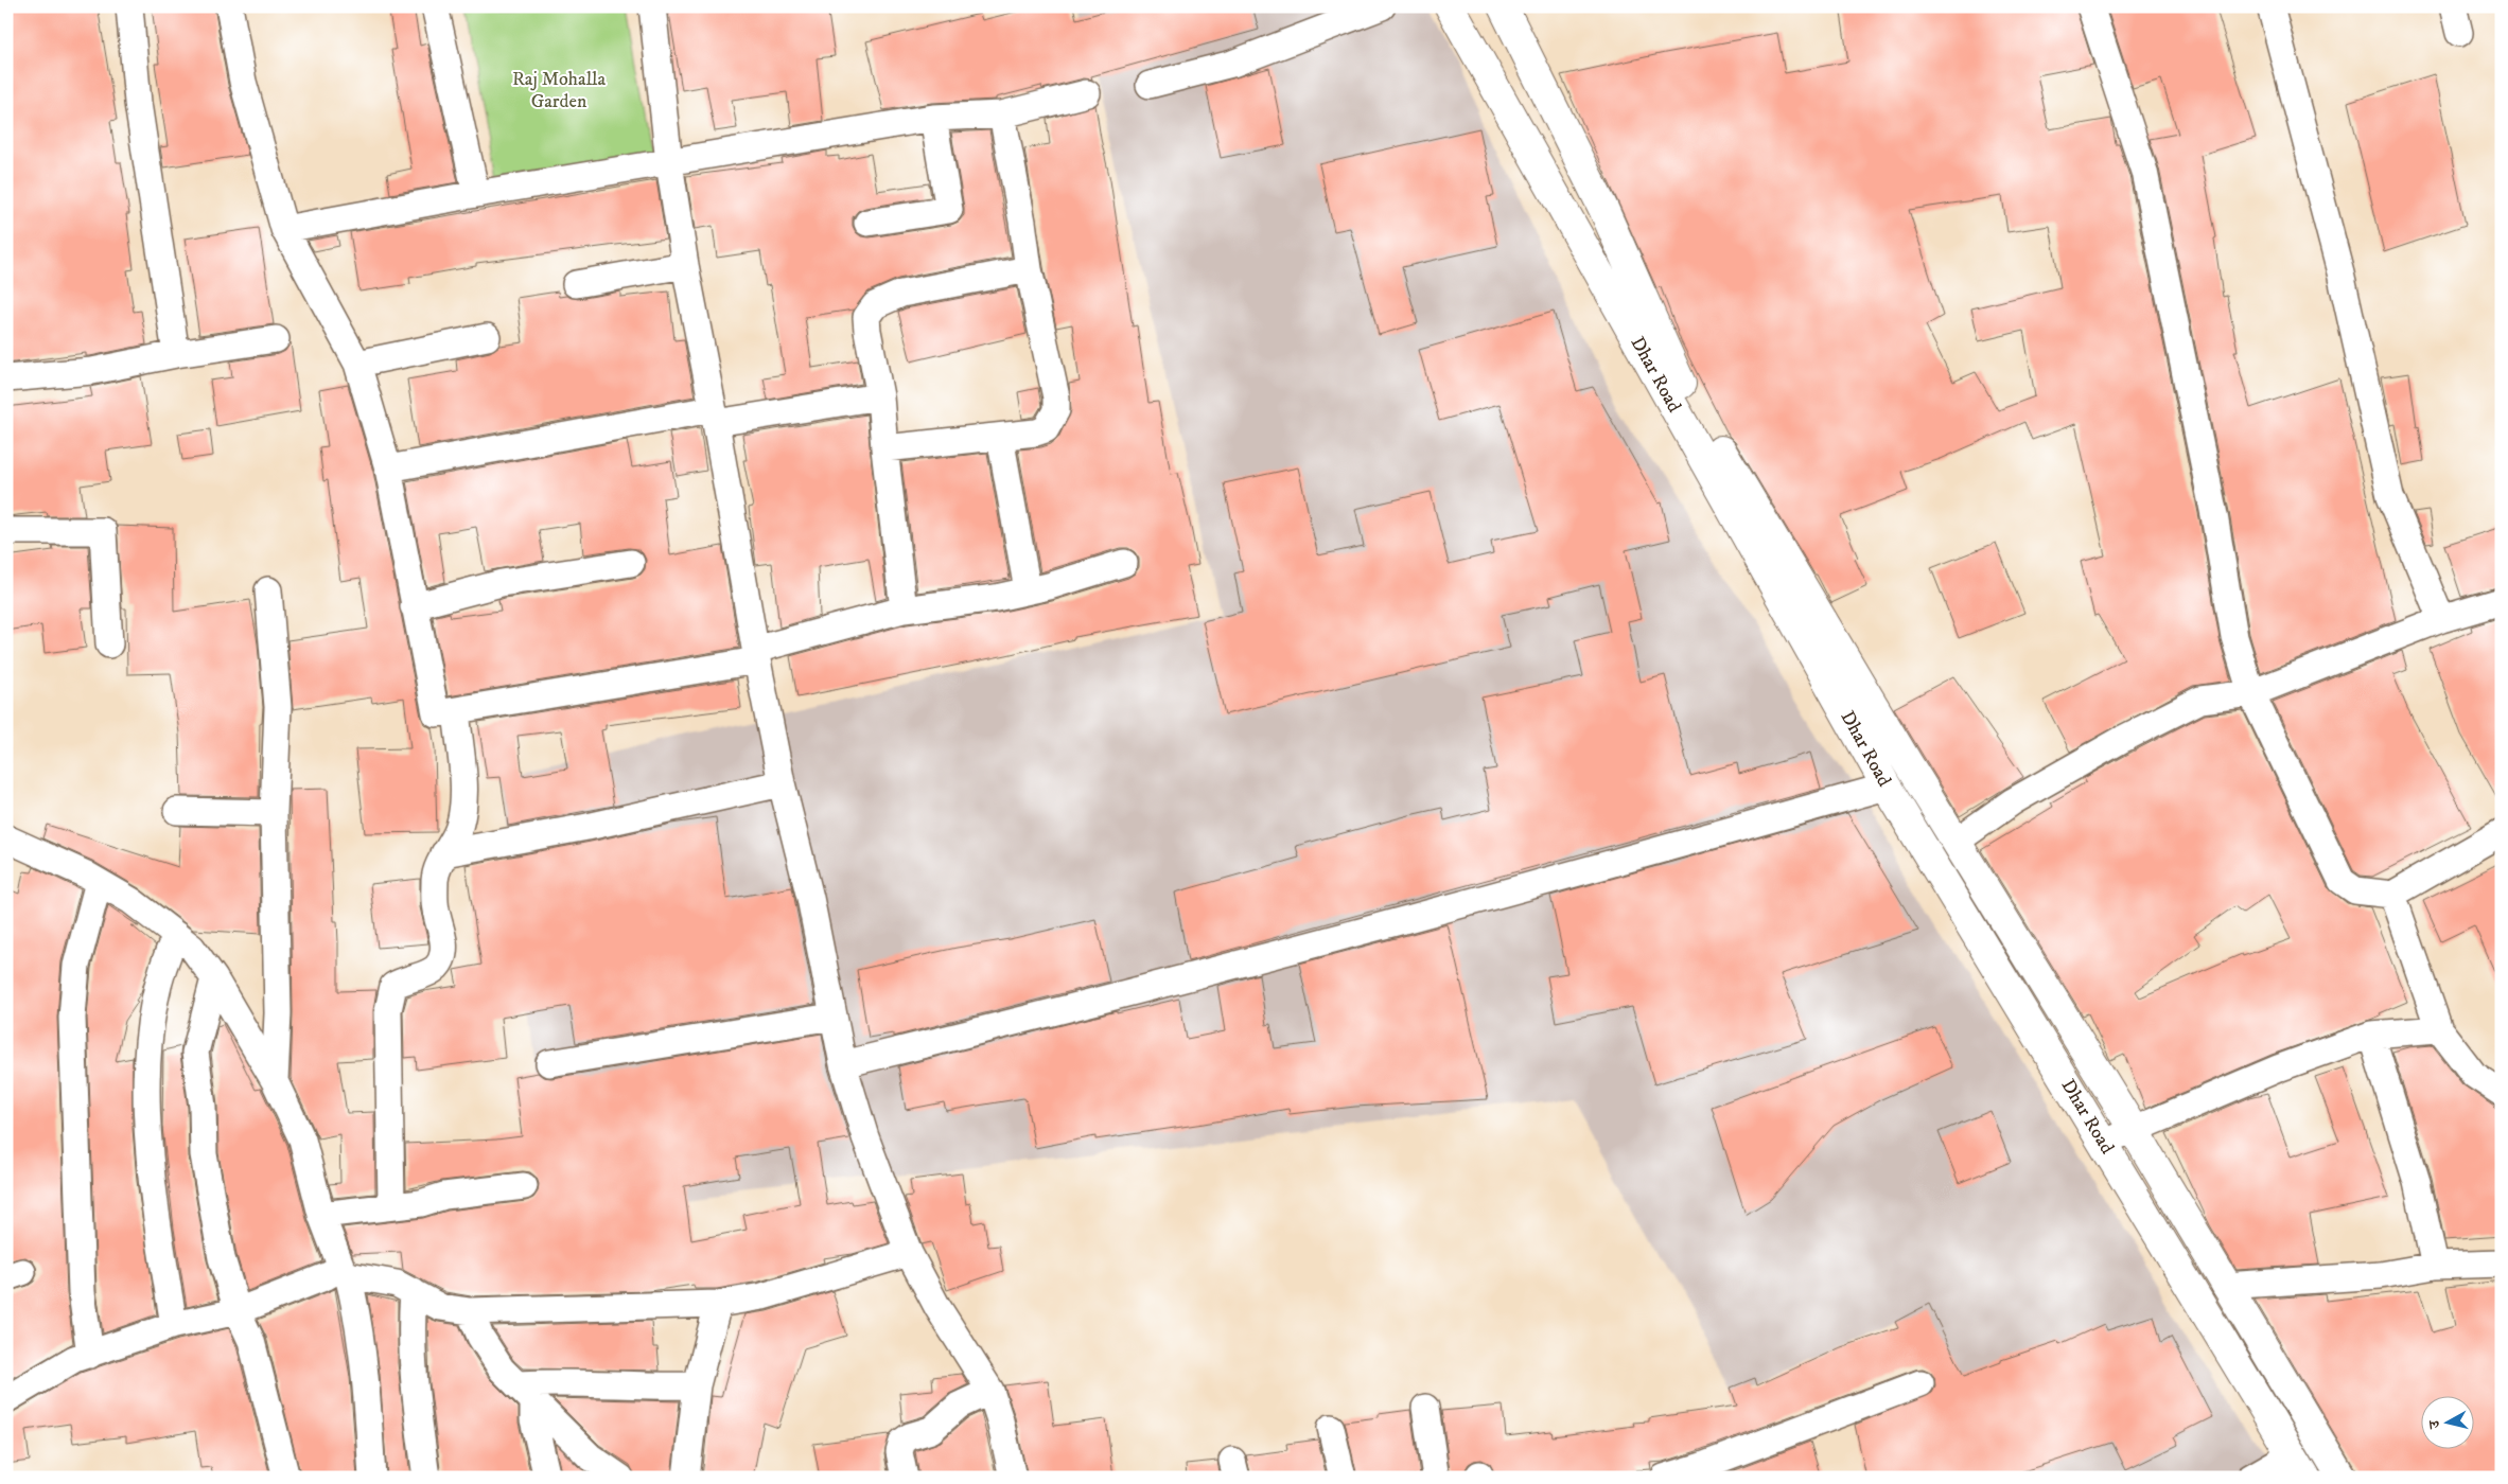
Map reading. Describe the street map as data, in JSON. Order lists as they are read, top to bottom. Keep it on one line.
{"streets":{"main road":["Dhar Road"]},"parks":["Raj Mohalla Garden"],"north":"left"}
